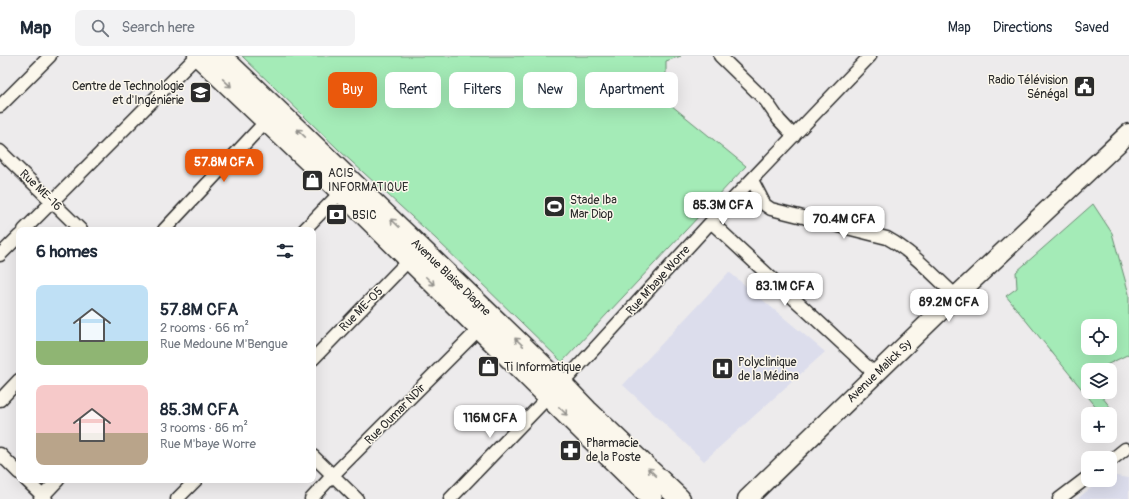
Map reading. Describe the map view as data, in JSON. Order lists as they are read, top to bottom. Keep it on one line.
{"streets":{"main road":["Avenue Blaise Diagne","Avenue Malick Sy"],"street":["Rue ME-16","Rue M'baye Worre","Rue ME-05","Rue Oumar NDir"]},"crossings":[["Avenue Blaise Diagne","Rue M'baye Worre"],["Avenue Blaise Diagne","Rue ME-05"],["Avenue Blaise Diagne","Rue Oumar NDir"]],"places":{"public building":["Radio Télévision Sénégal"],"school or university":["Centre de Technologie et d'Ingénierie"],"shop":["ACIS INFORMATIQUE","Ti Informatique"],"sports":["Stade Iba Mar Diop"],"bank":["BSIC"],"hospital":["Polyclinique de la Médina"],"pharmacy":["Pharmacie de la Poste"]},"page":{"header":"Map","search":"Search here","nav":["Map","Directions","Saved"],"chip":["Buy","Rent","Filters","New","Apartment"],"price":["57.8M CFA","85.3M CFA","70.4M CFA","83.1M CFA","89.2M CFA","116M CFA"],"heading":"6 homes","list":[{"name":"57.8M CFA","note":"2 rooms · 66 m² · Rue Medoune M'Bengue"},{"name":"85.3M CFA","note":"3 rooms · 86 m² · Rue M'baye Worre"}],"map_buttons":["+","−"]}}
